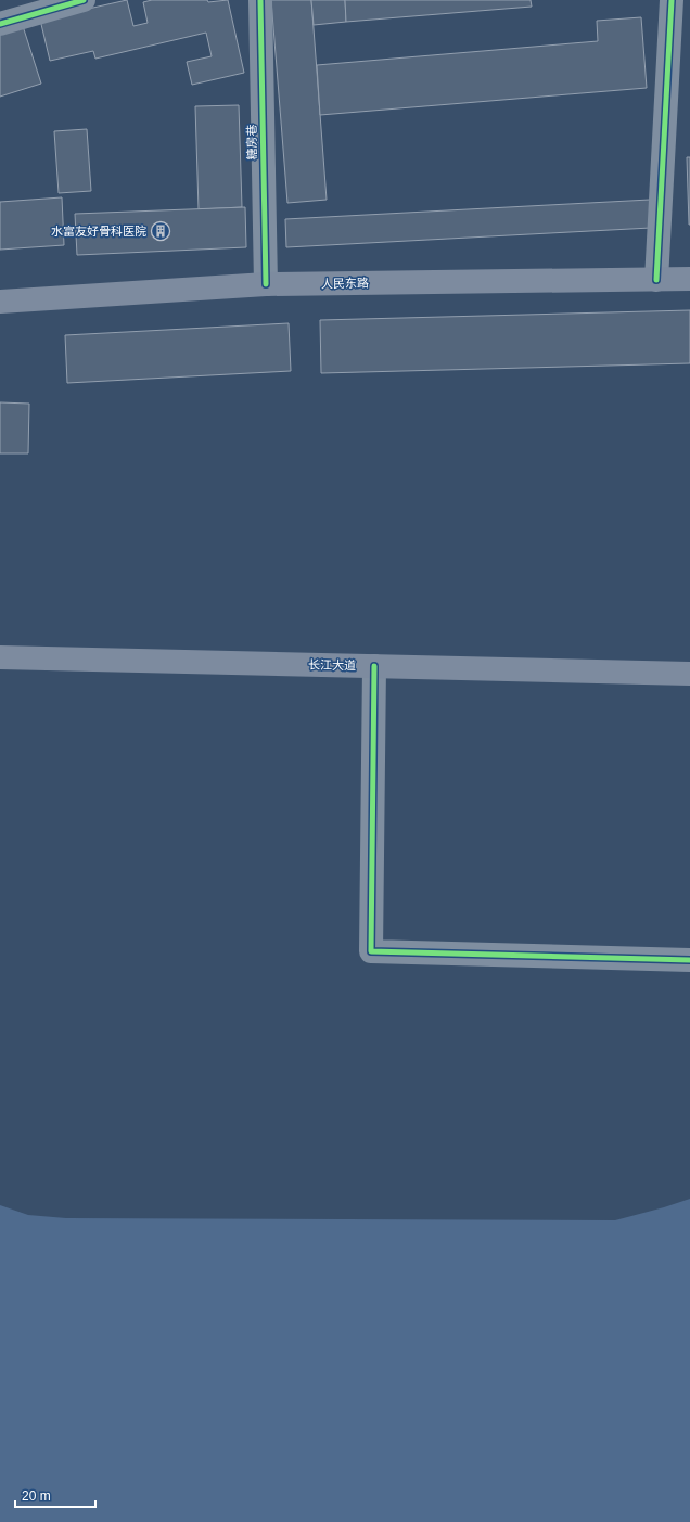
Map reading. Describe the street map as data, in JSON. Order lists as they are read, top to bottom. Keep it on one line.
{"streets":{"main road":["人民东路","长江大道"],"street":["糖房巷"]},"crossings":[["糖房巷","人民东路"]],"places":{"building":["水富友好骨科医院"]},"scale_bar":"20 m"}
